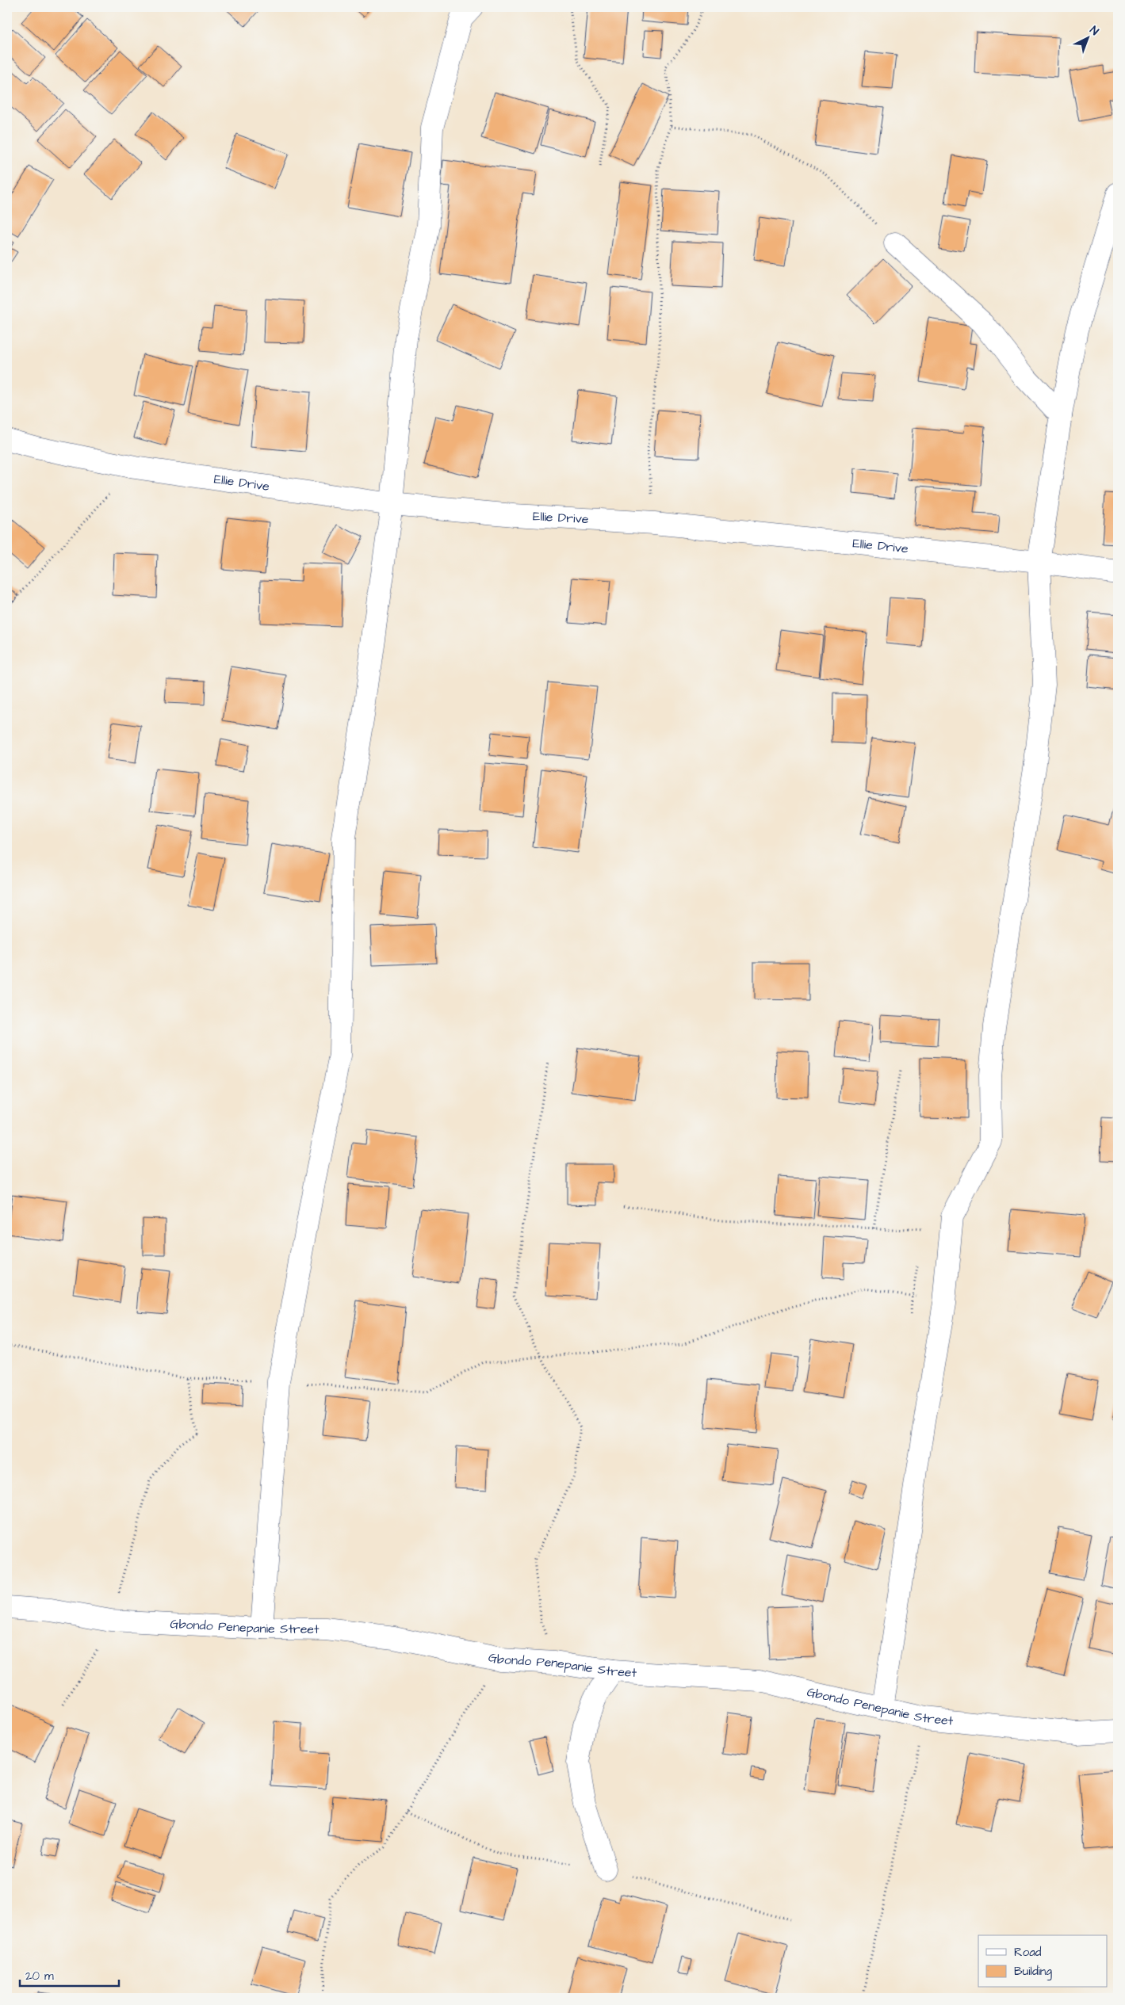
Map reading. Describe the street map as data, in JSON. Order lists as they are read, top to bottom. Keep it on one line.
{"streets":{"street":["Ellie Drive","Gbondo Penepanie Street"]},"legend":["Road","Building"],"scale_bar":"20 m","north":"top right"}
